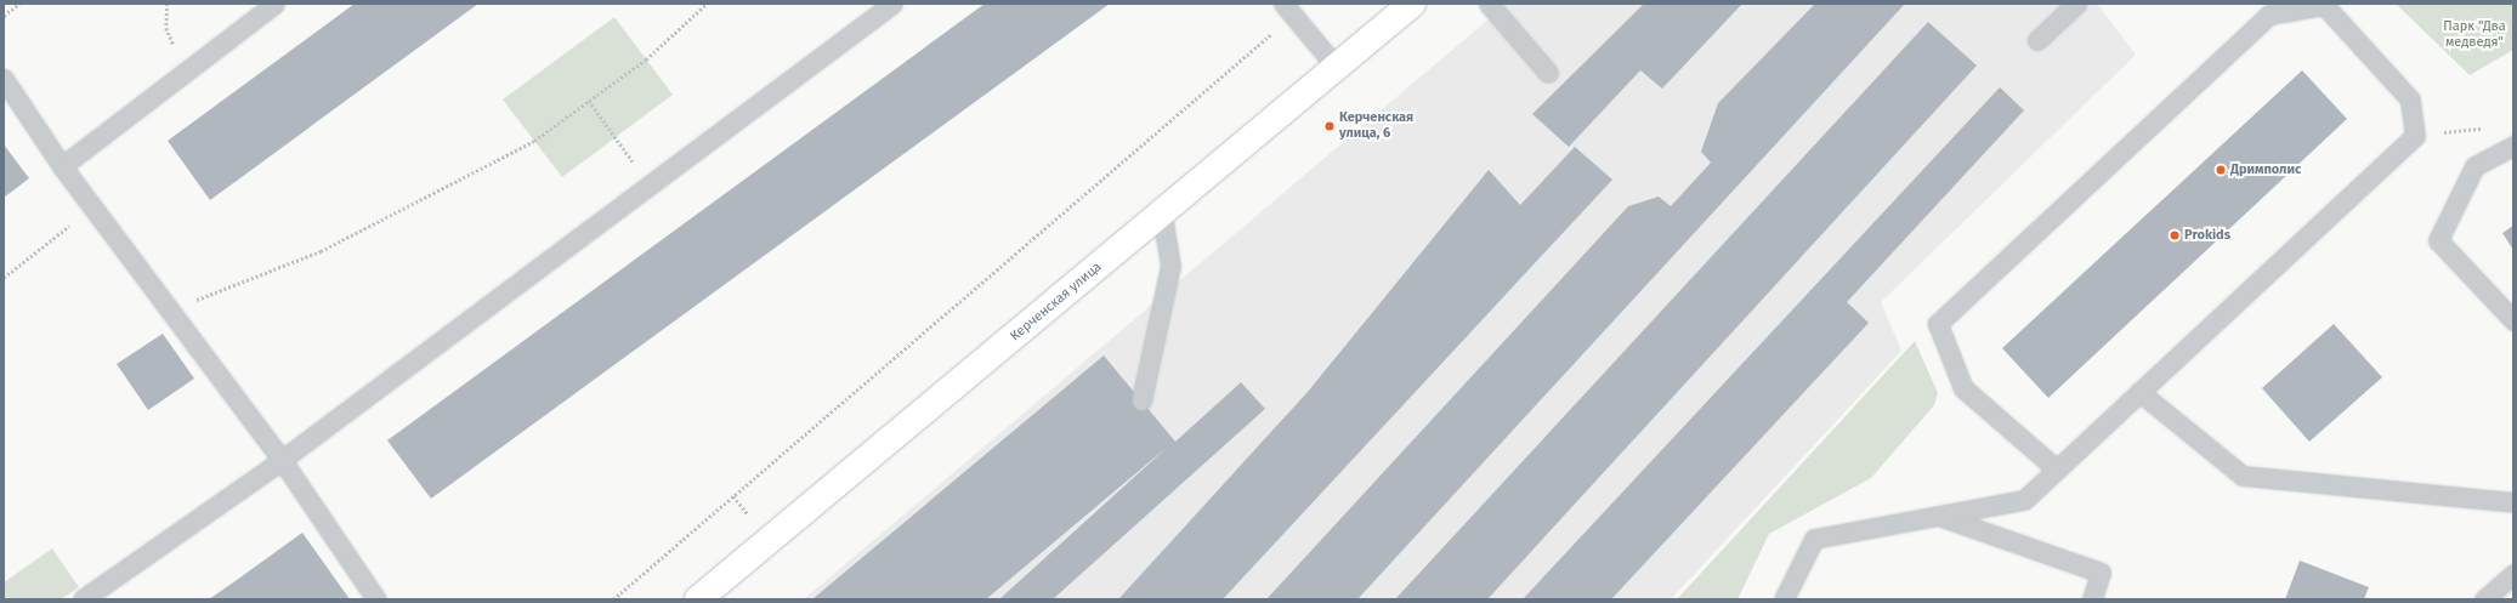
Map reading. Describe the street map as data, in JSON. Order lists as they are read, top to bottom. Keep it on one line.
{"streets":{"street":["Керченская улица"]},"parks":["Парк \"Два медведя\""],"places":["Керченская улица, 6","Дримполис","Prokids"]}
